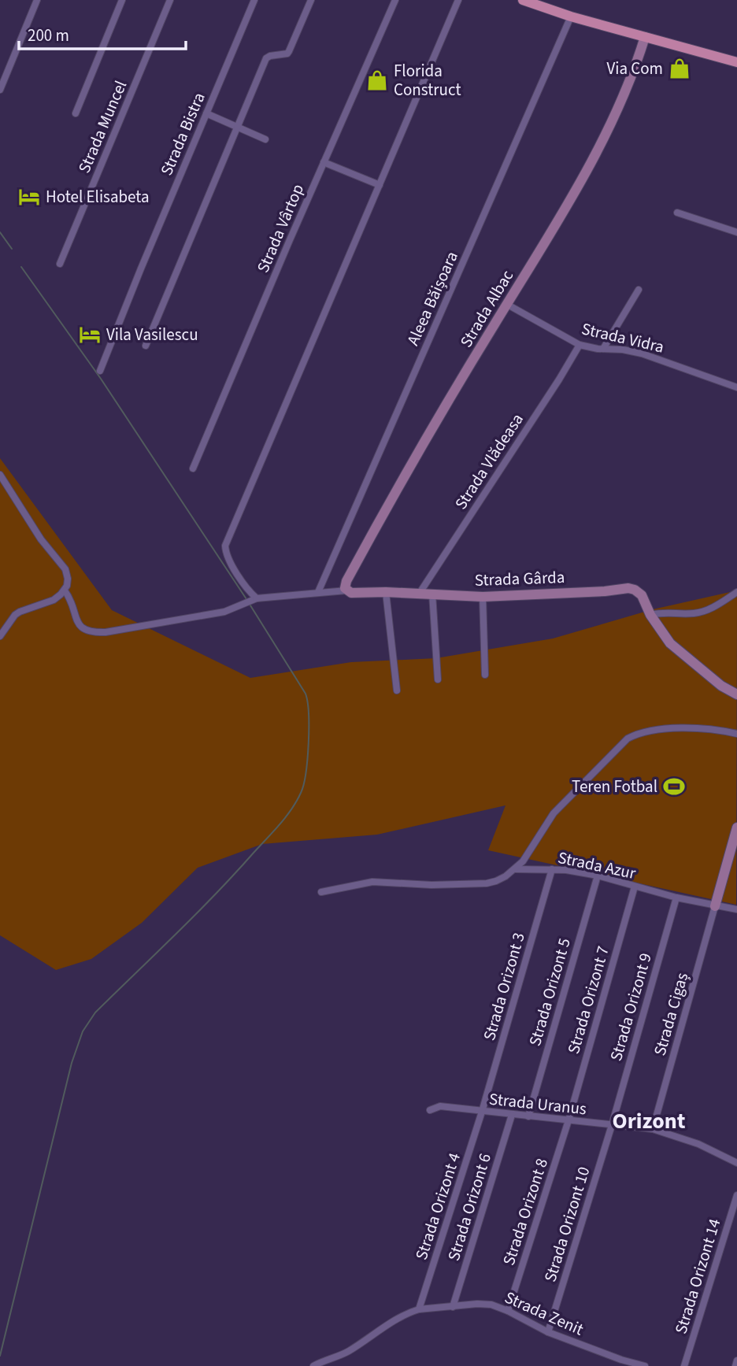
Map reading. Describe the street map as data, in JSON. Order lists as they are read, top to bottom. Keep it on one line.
{"streets":{"street":["Strada Muncel","Strada Bistra","Strada Vârtop","Aleea Băișoara","Strada Albac","Strada Vidra","Strada Vlădeasa","Strada Gârda","Strada Azur","Strada Orizont 3","Strada Orizont 5","Strada Orizont 7","Strada Orizont 9","Strada Cigaș","Strada Uranus","Strada Orizont 4","Strada Orizont 6","Strada Orizont 8","Strada Orizont 10","Strada Orizont 14","Strada Zenit"]},"crossings":[["Aleea Băișoara","Strada Gârda"],["Strada Albac","Strada Vidra"],["Strada Albac","Strada Gârda"],["Strada Vidra","Strada Vlădeasa"],["Strada Vlădeasa","Strada Gârda"],["Strada Azur","Strada Orizont 3"],["Strada Azur","Strada Orizont 5"],["Strada Azur","Strada Orizont 7"],["Strada Azur","Strada Orizont 9"],["Strada Azur","Strada Cigaș"],["Strada Orizont 3","Strada Uranus"],["Strada Orizont 3","Strada Orizont 4"],["Strada Orizont 5","Strada Uranus"],["Strada Orizont 7","Strada Uranus"],["Strada Orizont 7","Strada Orizont 8"],["Strada Orizont 9","Strada Uranus"],["Strada Orizont 9","Strada Orizont 10"],["Strada Cigaș","Strada Uranus"],["Strada Uranus","Strada Orizont 4"],["Strada Uranus","Strada Orizont 6"],["Strada Uranus","Strada Orizont 8"],["Strada Uranus","Strada Orizont 10"],["Strada Orizont 4","Strada Zenit"],["Strada Orizont 6","Strada Zenit"],["Strada Orizont 8","Strada Zenit"],["Strada Orizont 10","Strada Zenit"]],"districts":["Orizont"],"places":{"shop":["Via Com","Florida Construct"],"hotel":["Hotel Elisabeta","Vila Vasilescu"],"sports":["Teren Fotbal"]},"scale_bar":"200 m"}
